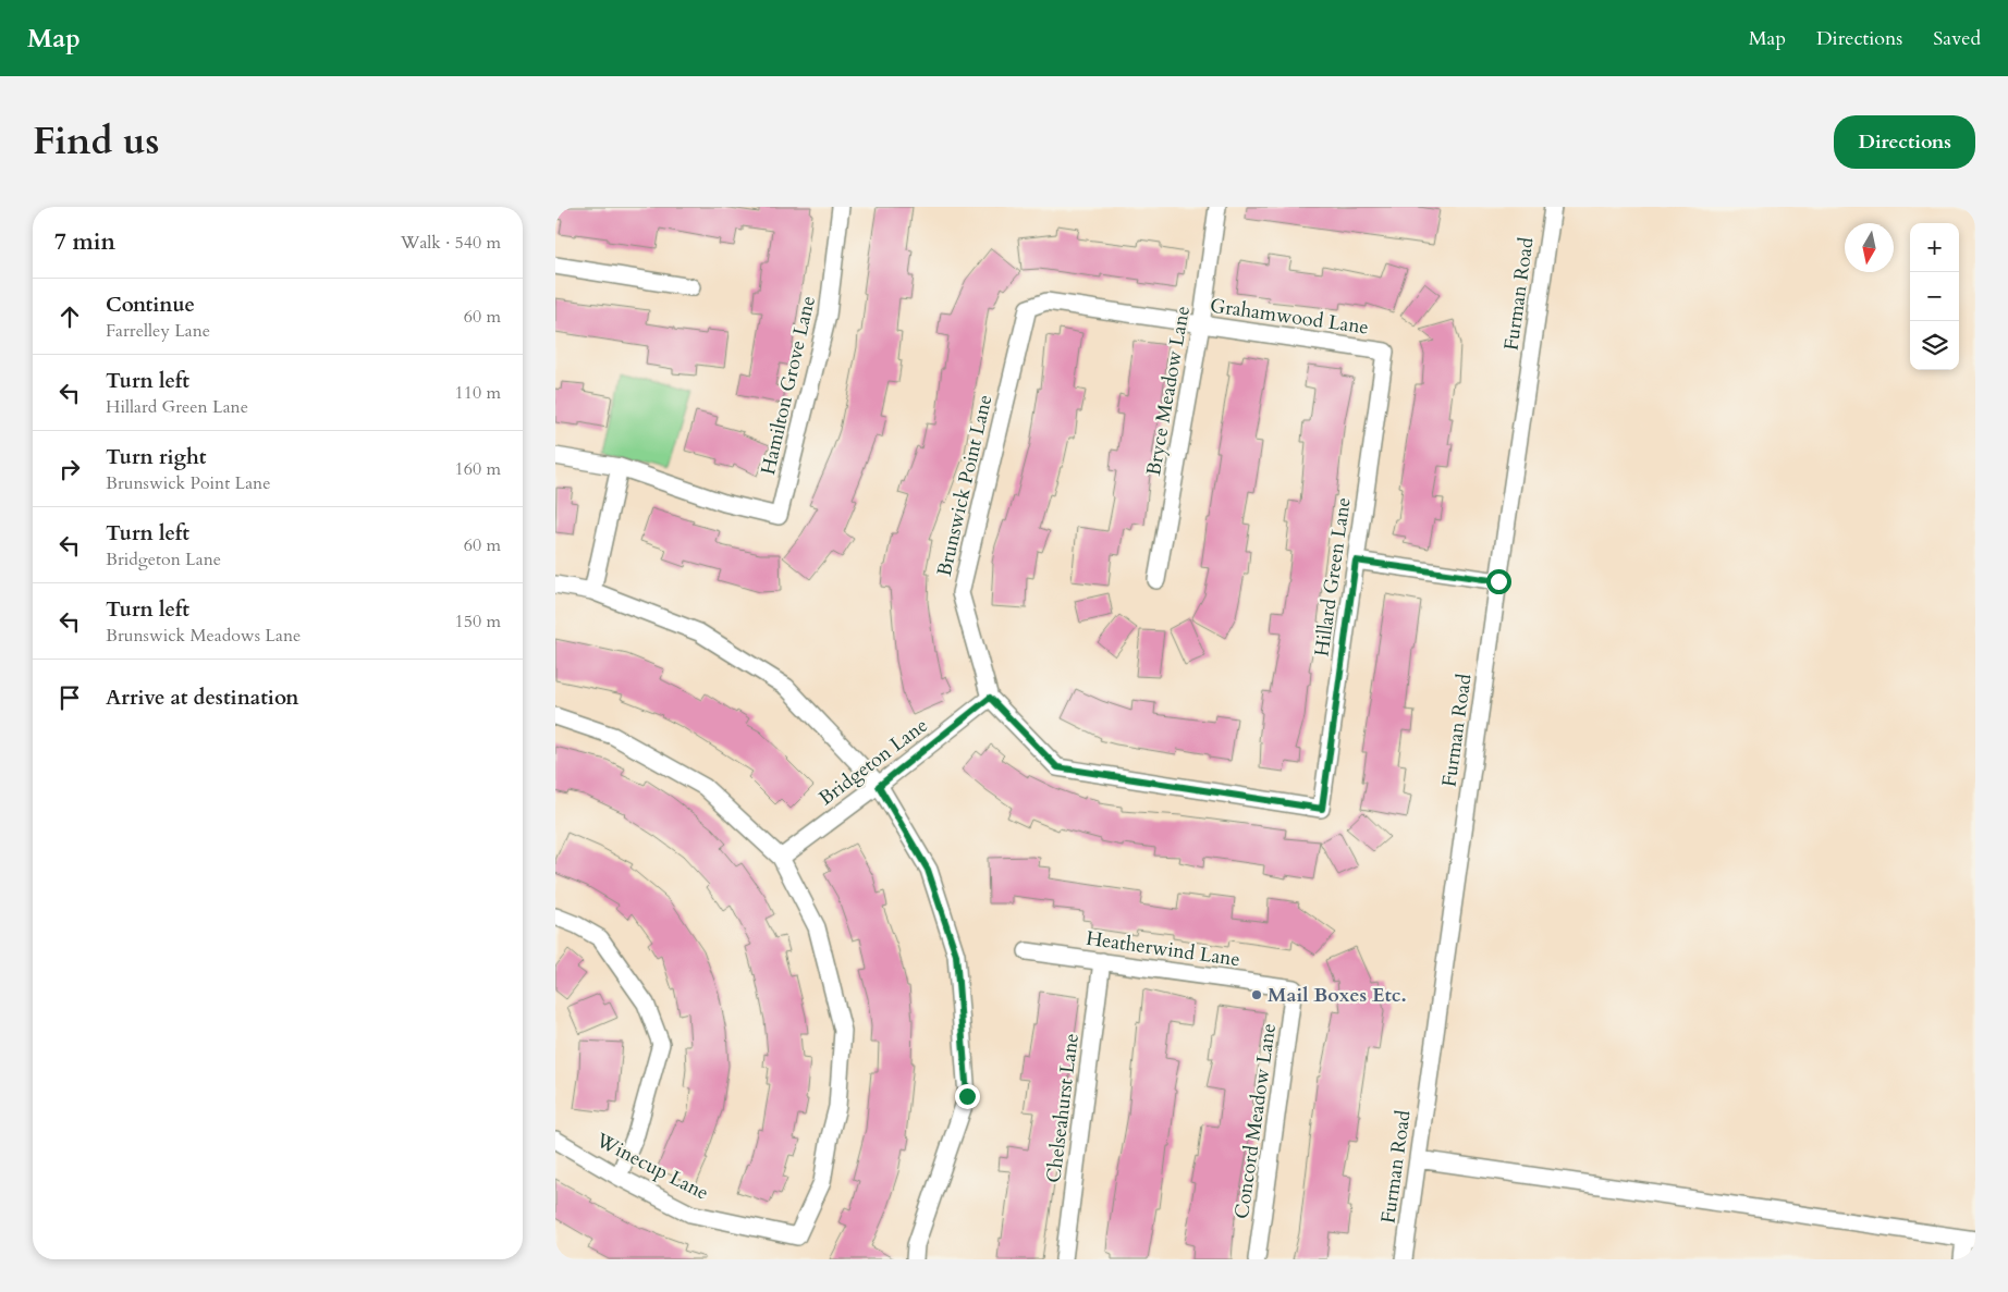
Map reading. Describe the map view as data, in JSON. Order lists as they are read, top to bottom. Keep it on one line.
{"streets":{"street":["Furman Road","Grahamwood Lane","Hamilton Grove Lane","Bryce Meadow Lane","Brunswick Point Lane","Hillard Green Lane","Bridgeton Lane","Heatherwind Lane","Chelseahurst Lane","Concord Meadow Lane","Winecup Lane"]},"crossings":[["Grahamwood Lane","Bryce Meadow Lane"],["Grahamwood Lane","Brunswick Point Lane"],["Grahamwood Lane","Hillard Green Lane"],["Brunswick Point Lane","Hillard Green Lane"],["Brunswick Point Lane","Bridgeton Lane"],["Bridgeton Lane","Winecup Lane"],["Heatherwind Lane","Chelseahurst Lane"],["Heatherwind Lane","Concord Meadow Lane"]],"places":["Mail Boxes Etc."],"north":"bottom","page":{"header":"Map","nav":["Map","Directions","Saved"],"title":"Find us","buttons":"Directions","heading":["7 min","Walk · 540 m"],"map_buttons":["+","−"],"list":[["Continue","Farrelley Lane","60 m"],["Turn left","Hillard Green Lane","110 m"],["Turn right","Brunswick Point Lane","160 m"],["Turn left","Bridgeton Lane","60 m"],["Turn left","Brunswick Meadows Lane","150 m"],"Arrive at destination"]}}
